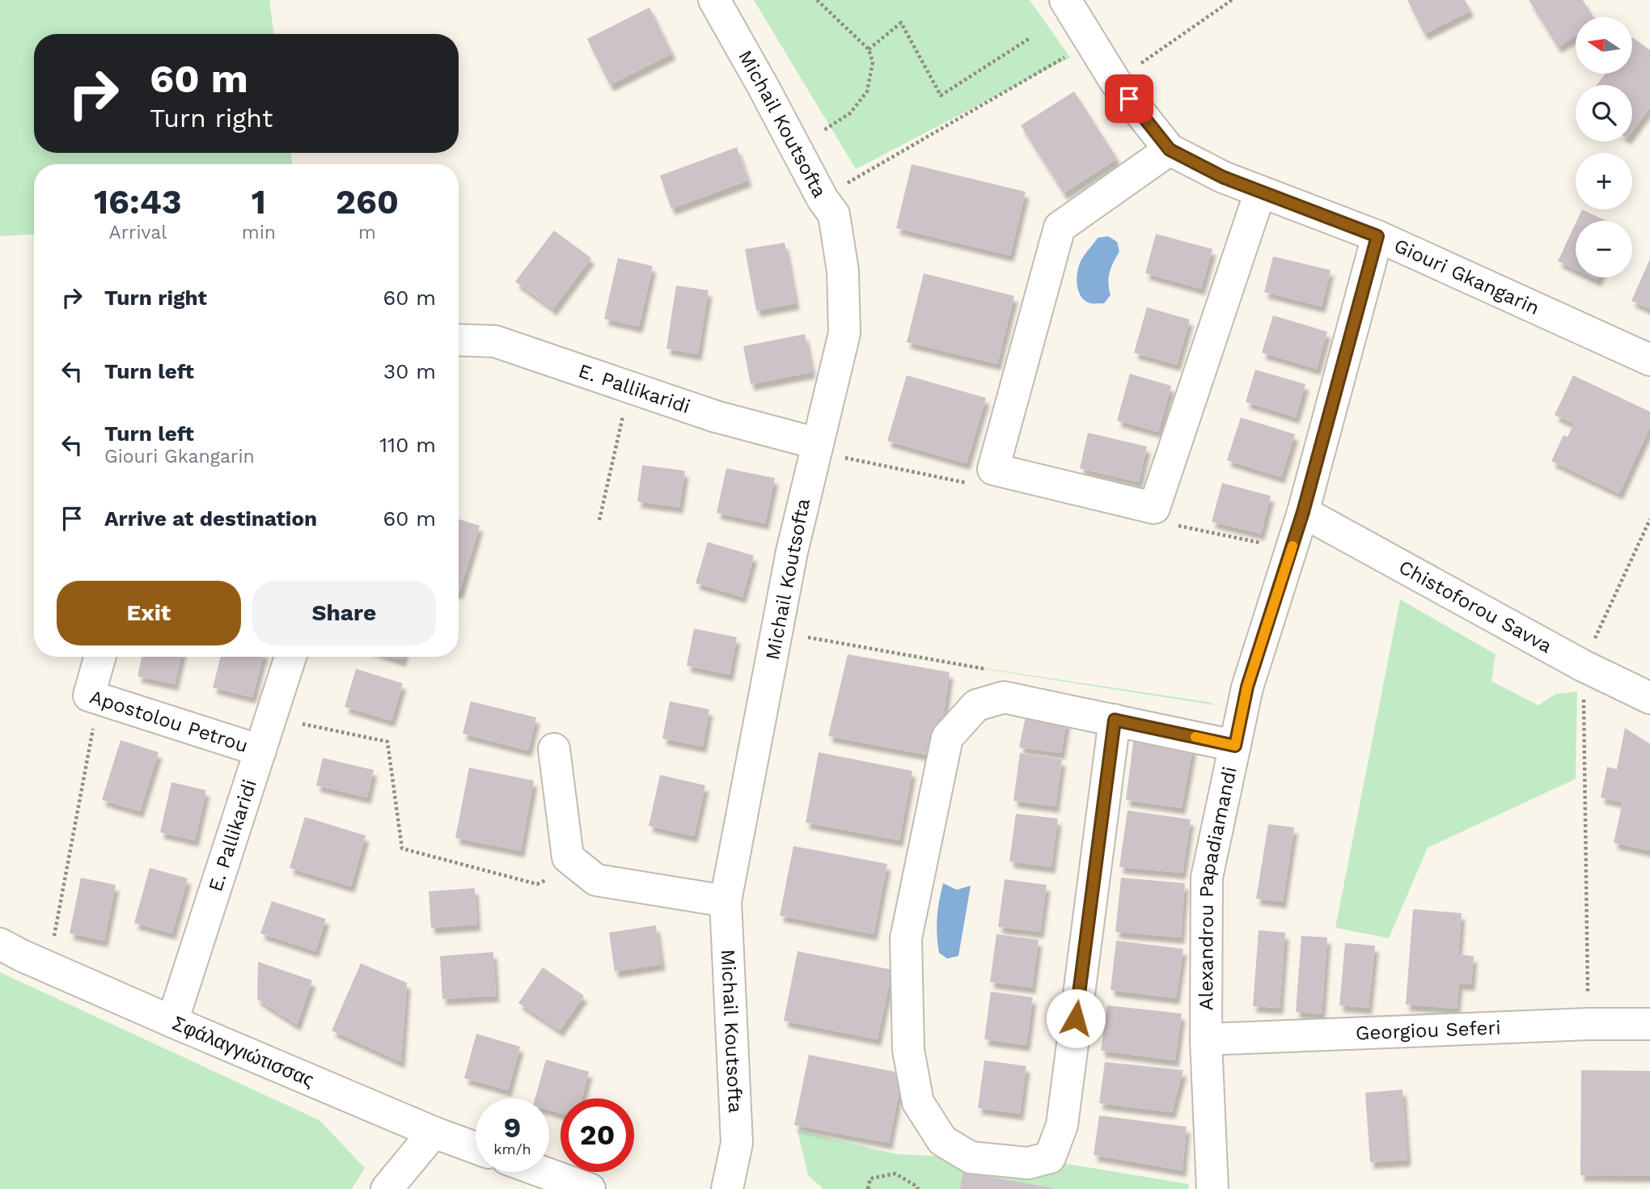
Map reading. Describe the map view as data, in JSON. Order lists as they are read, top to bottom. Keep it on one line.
{"streets":{"street":["Michail Koutsofta","Giouri Gkangarin","E. Pallikaridi","Chistoforou Savva","Apostolou Petrou","Alexandrou Papadiamandi","Georgiou Seferi","Σφάλαγγιώτισσας"]},"crossings":[["Michail Koutsofta","E. Pallikaridi"],["Giouri Gkangarin","Alexandrou Papadiamandi"],["E. Pallikaridi","Apostolou Petrou"],["E. Pallikaridi","Σφάλαγγιώτισσας"],["Chistoforou Savva","Alexandrou Papadiamandi"],["Alexandrou Papadiamandi","Georgiou Seferi"]],"north":"left","page":{"map_buttons":["+","−"],"turn":["60 m","Turn right"],"eta":["16:43","Arrival","1","min","260","m"],"list":[{"name":"Turn right","value":"60 m"},{"name":"Turn left","value":"30 m"},{"name":"Turn left","note":"Giouri Gkangarin","value":"110 m"},{"name":"Arrive at destination","value":"60 m"}],"buttons":["Exit","Share"],"speed":"9 km/h","limit":"20"}}
